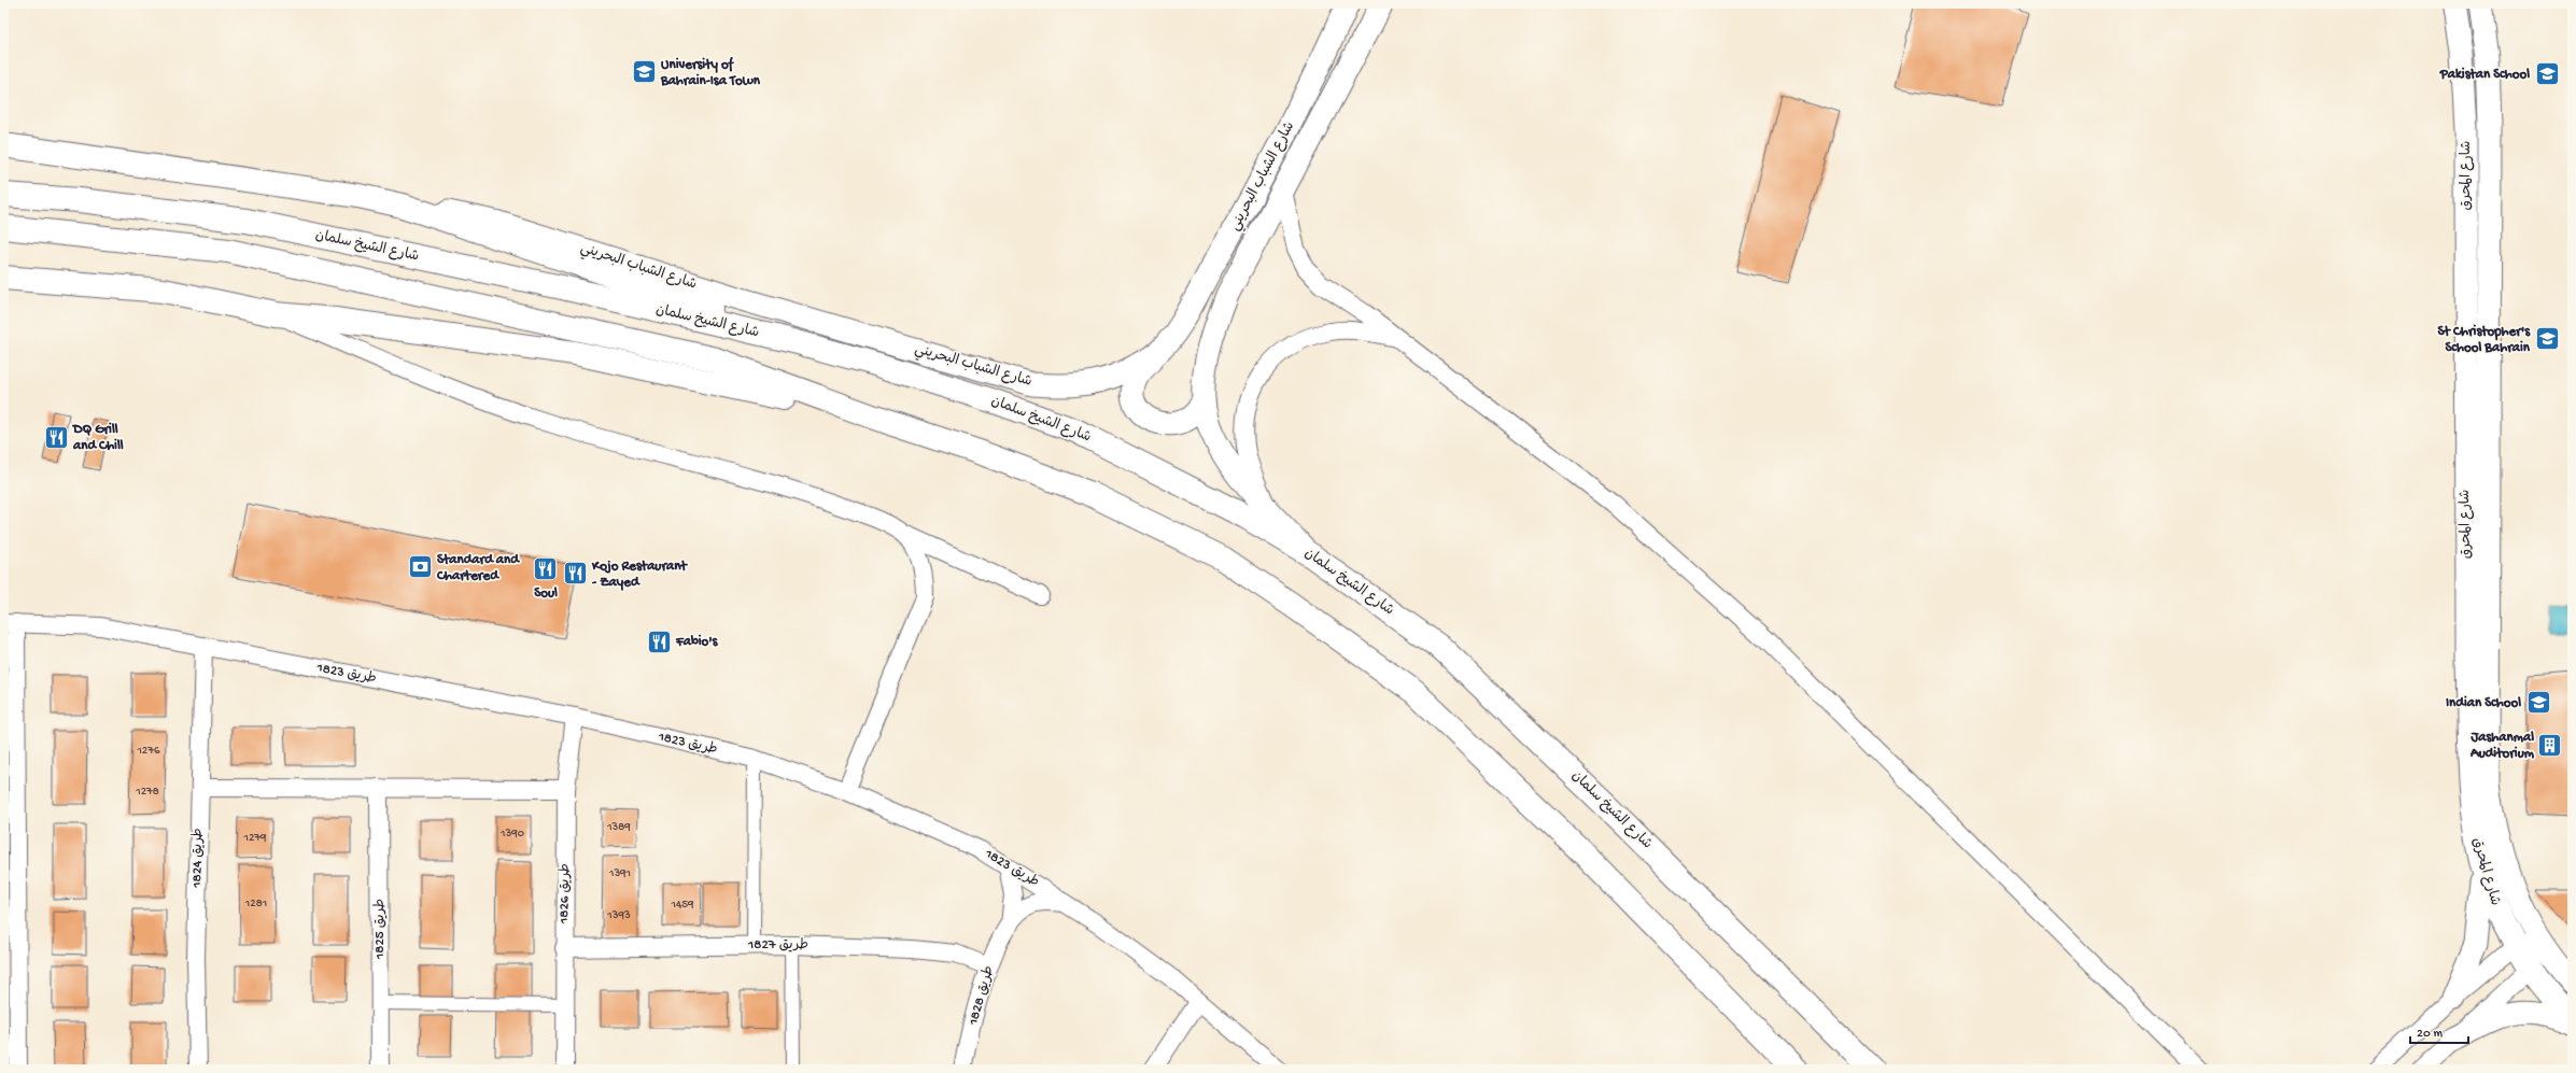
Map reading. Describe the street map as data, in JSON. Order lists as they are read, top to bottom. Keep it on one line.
{"streets":{"main road":["شارع الشيخ سلمان"],"street":["شارع المحرق","شارع الشباب البحريني","طريق 1823","طريق 1824","طريق 1826","طريق 1825","طريق 1827","طريق 1828"]},"crossings":[["شارع الشباب البحريني","شارع الشيخ سلمان"],["طريق 1823","طريق 1824"],["طريق 1823","طريق 1826"],["طريق 1823","طريق 1828"],["طريق 1826","طريق 1827"],["طريق 1827","طريق 1828"]],"places":{"school or university":["University of Bahrain-Isa Town","Pakistan School","St Christopher's School Bahrain","Indian School"],"restaurant":["DQ Grill and Chill","Soul","Kojo Restaurant - Zayed","Fabio's"],"bank":["Standard and Chartered"],"building":["Jashanmal Auditorium"]},"house_numbers":["1276","1278","1389","1390","1279","1391","1281","1459","1393"],"scale_bar":"20 m"}
